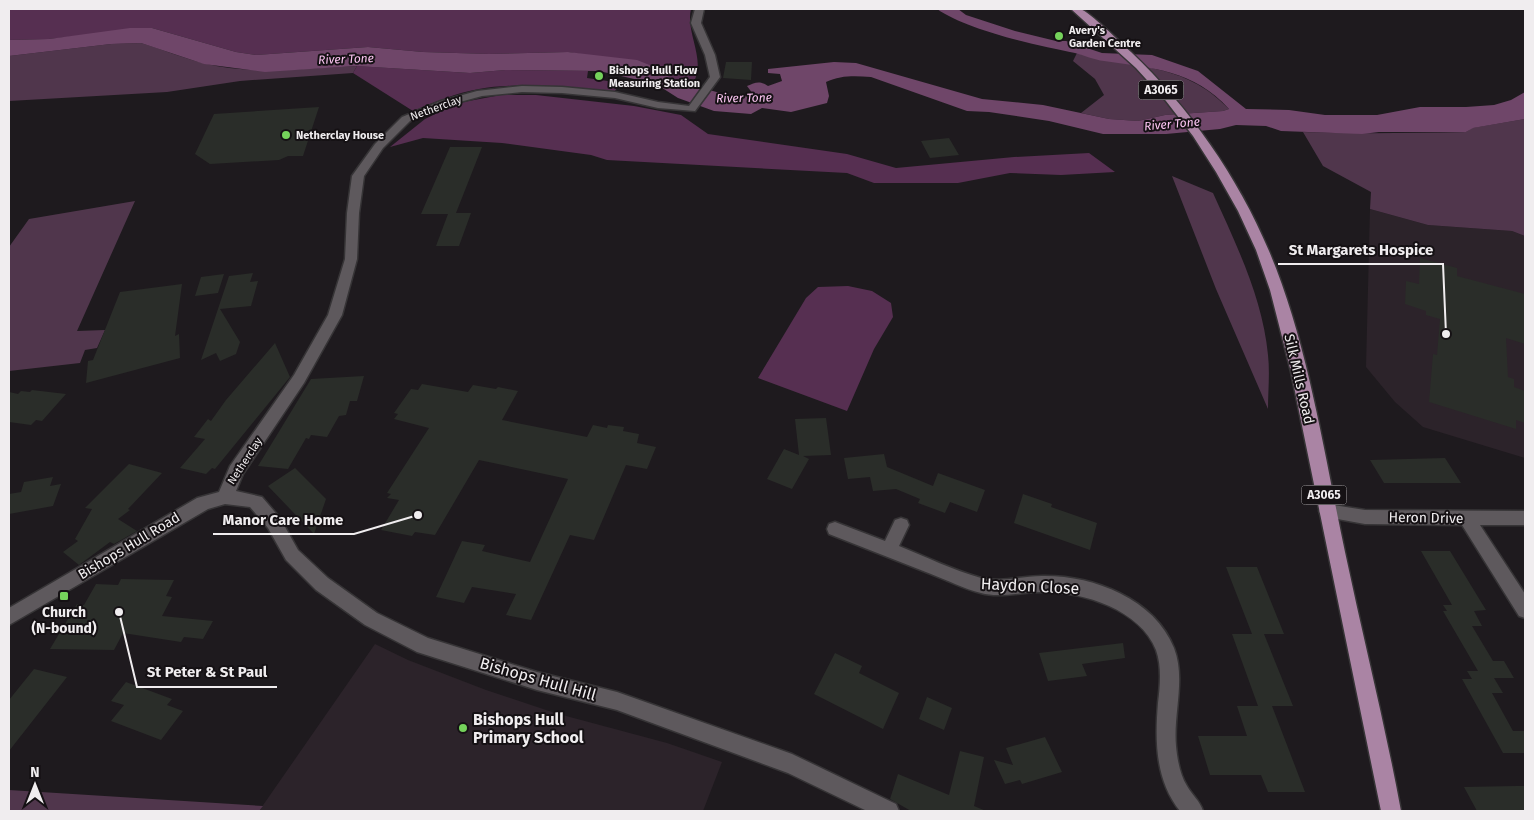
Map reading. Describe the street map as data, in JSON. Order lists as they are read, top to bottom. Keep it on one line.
{"streets":{"main road":["A3065","Silk Mills Road"],"street":["Netherclay","Heron Drive","Bishops Hull Road","Haydon Close","Bishops Hull Hill"]},"crossings":[["Netherclay","Bishops Hull Road"],["Netherclay","Bishops Hull Hill"],["Silk Mills Road","Heron Drive"],["Bishops Hull Road","Bishops Hull Hill"]],"water":["River Tone"],"places":{"other":["Avery's Garden Centre","Bishops Hull Flow Measuring Station","Netherclay House","St Margarets Hospice","Manor Care Home","St Peter & St Paul","Bishops Hull Primary School"],"transit":["Church (N-bound)"]},"north":"top"}
